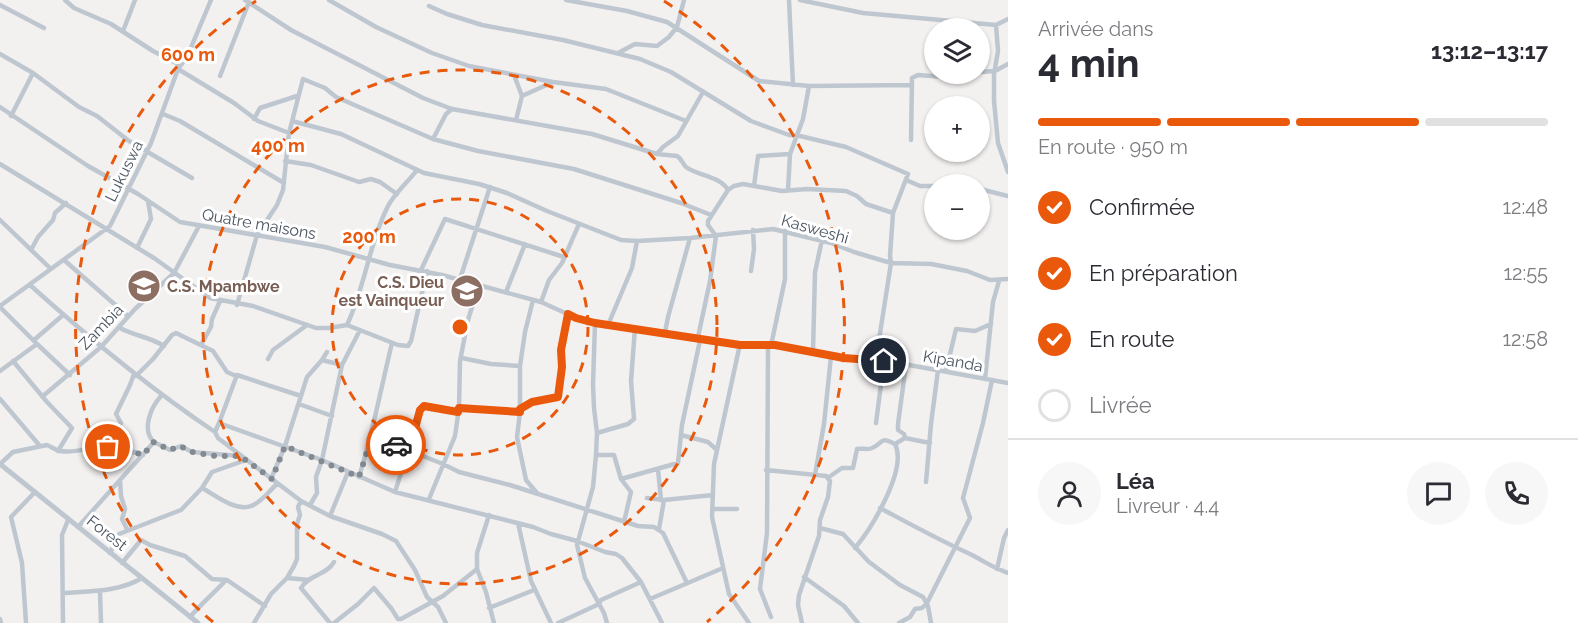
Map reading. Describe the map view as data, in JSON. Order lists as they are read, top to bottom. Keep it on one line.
{"streets":{"street":["Lukuswa","Quatre maisons","Kasweshi","Zambia","Kipanda","Forest"]},"crossings":[["Lukuswa","Quatre maisons"],["Quatre maisons","Zambia"],["Quatre maisons","Kipanda"]],"places":{"school or university":["C.S. Mpambwe","C.S. Dieu est Vainqueur"]},"page":{"heading":["4 min","Arrivée dans","13:12–13:17"],"panel":["Léa","Livreur · 4.4"],"map_buttons":["+","−"],"bar":"En route · 950 m","list":[["Confirmée","12:48"],["En préparation","12:55"],["En route","12:58"],"Livrée"]},"rings":["600 m","400 m","200 m"]}
